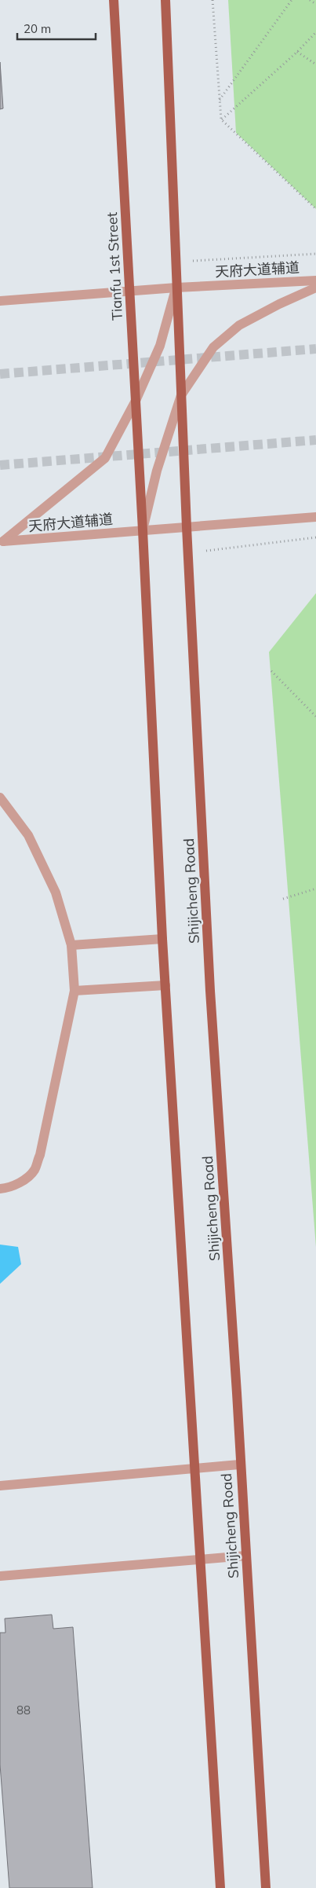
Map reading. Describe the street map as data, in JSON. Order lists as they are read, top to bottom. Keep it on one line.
{"streets":{"main road":["Tianfu 1st Street","Shijicheng Road"],"street":["天府大道辅道"]},"crossings":[["Tianfu 1st Street","天府大道辅道"],["天府大道辅道","Shijicheng Road"]],"house_numbers":["88"],"scale_bar":"20 m"}
